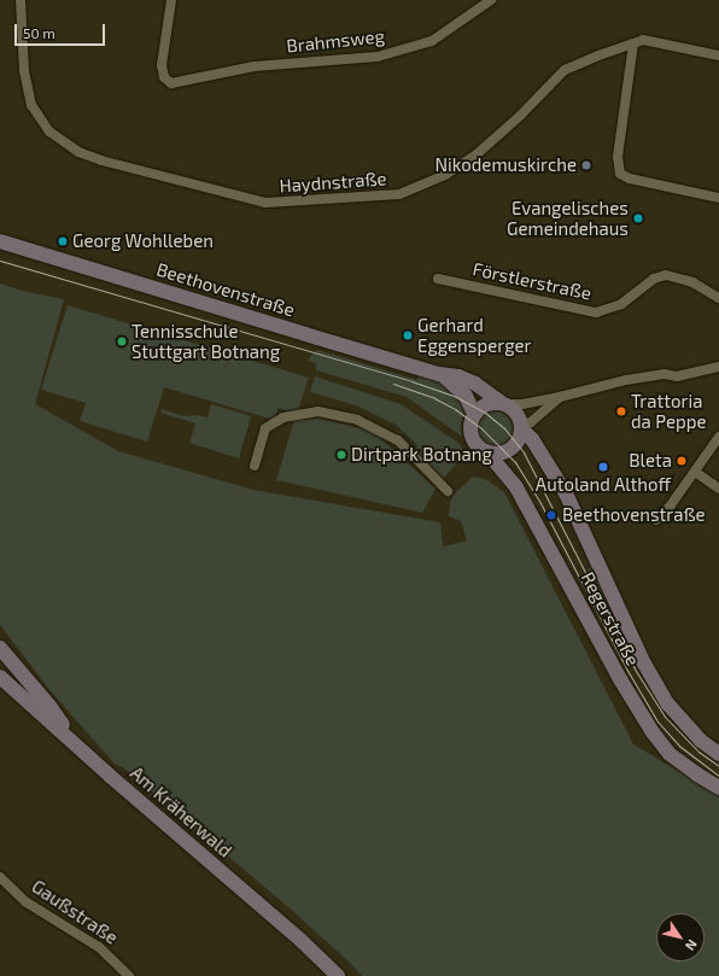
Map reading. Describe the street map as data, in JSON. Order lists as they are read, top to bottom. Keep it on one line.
{"streets":{"main road":["Beethovenstraße","Regerstraße","Am Kräherwald"],"street":["Brahmsweg","Haydnstraße","Förstlerstraße","Gaußstraße"]},"crossings":[["Beethovenstraße","Regerstraße"]],"places":["Nikodemuskirche","Evangelisches Gemeindehaus","Georg Wohlleben","Gerhard Eggensperger","Tennisschule Stuttgart Botnang","Trattoria da Peppe","Dirtpark Botnang","Bleta","Autoland Althoff","Beethovenstraße"],"scale_bar":"50 m","north":"bottom right"}
